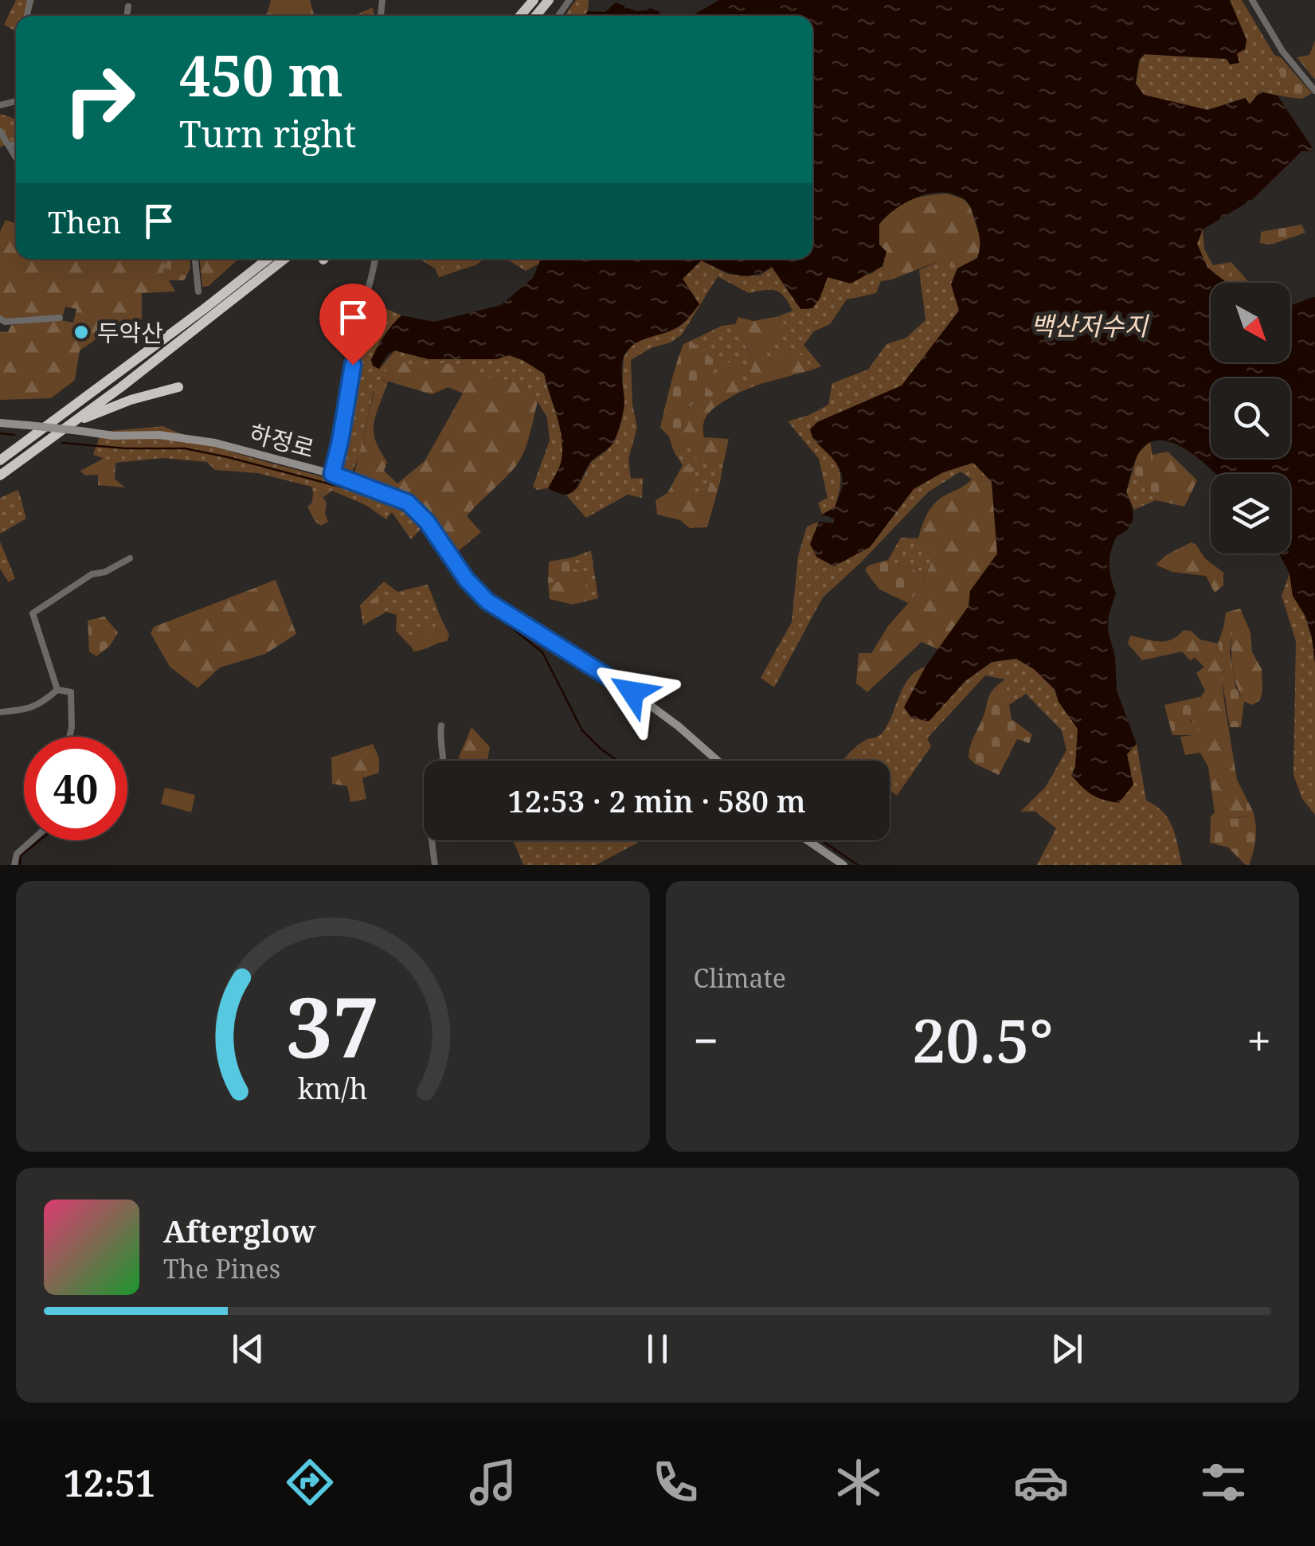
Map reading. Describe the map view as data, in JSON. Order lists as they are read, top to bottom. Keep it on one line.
{"streets":{"street":["하정로"]},"water":["백산저수지"],"places":["두악산"],"north":"bottom right","page":{"turn":["450 m","Turn right"],"then":"Then","limit":"40","trip":"12:53 · 2 min · 580 m","tile":"Climate","heat":["−","20.5°","+"],"song":["Afterglow","The Pines"],"tabs":"12:51","gauge":["37","km/h"]}}
